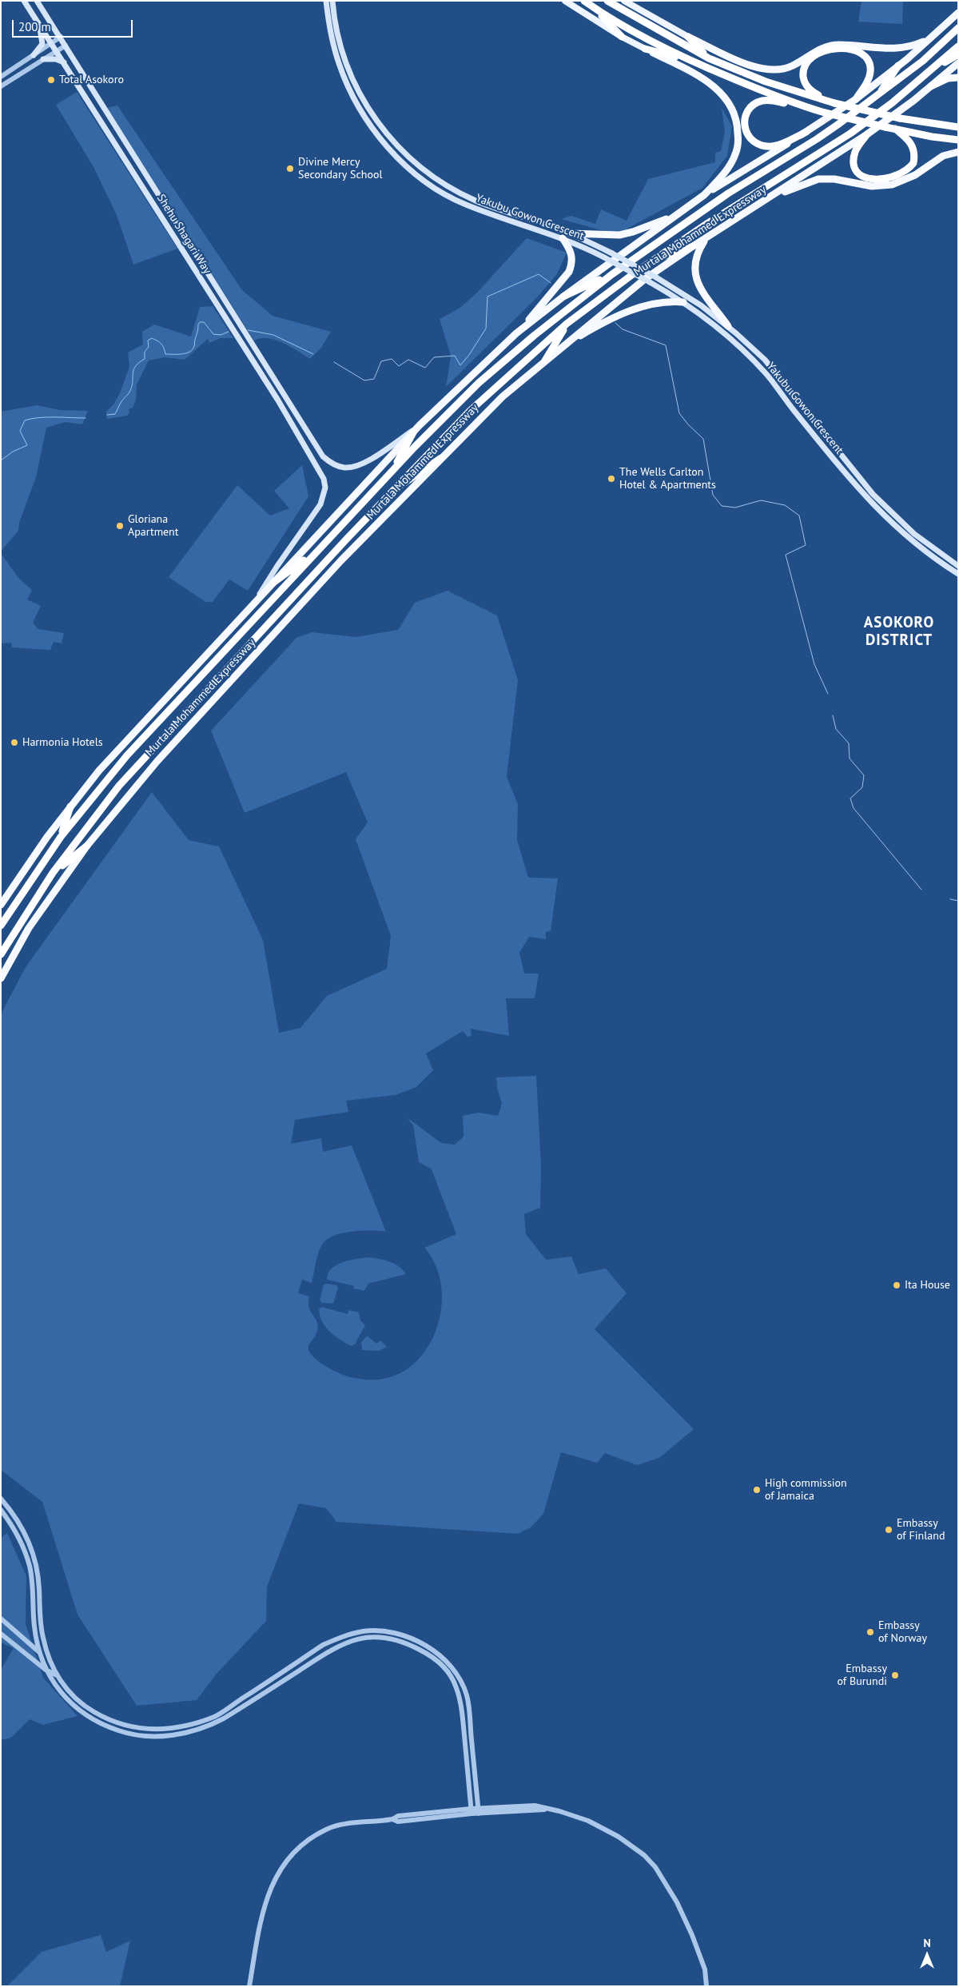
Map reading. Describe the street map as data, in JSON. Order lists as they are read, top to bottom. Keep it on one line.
{"streets":{"highway":["Murtala Mohammed Expressway"],"main road":["Yakubu Gowon Crescent","Shehu Shagari Way"]},"districts":["ASOKORO DISTRICT"],"places":["Total Asokoro","Divine Mercy Secondary School","The Wells Carlton Hotel & Apartments","Gloriana Apartment","Harmonia Hotels","Ita House","High commission of Jamaica","Embassy of Finland","Embassy of Norway","Embassy of Burundi"],"scale_bar":"200 m","north":"top"}
